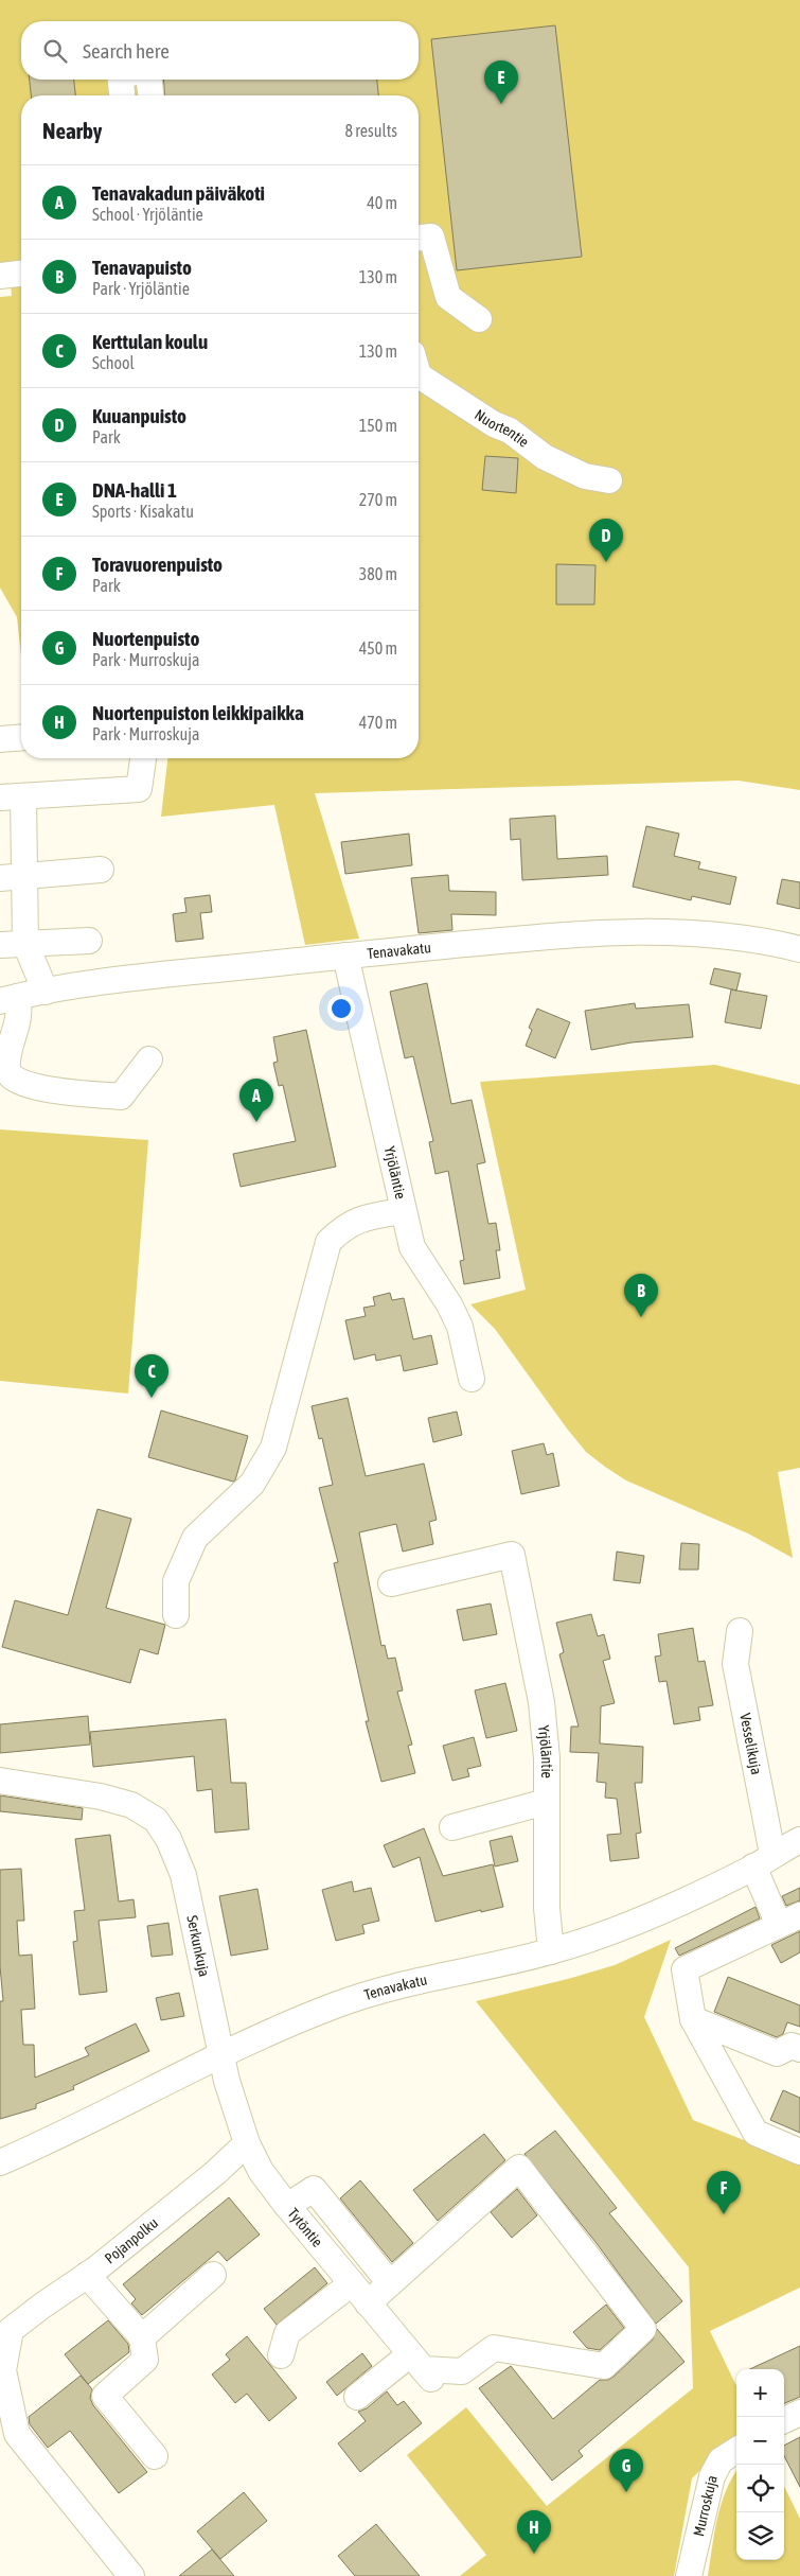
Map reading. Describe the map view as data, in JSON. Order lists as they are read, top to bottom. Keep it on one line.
{"streets":{"street":["Nuortentie","Tenavakatu","Yrjöläntie","Vesselikuja","Serkunkuja","Tytöntie","Pojanpolku","Murroskuja"]},"crossings":[["Tenavakatu","Yrjöläntie"],["Tenavakatu","Vesselikuja"],["Tenavakatu","Serkunkuja"],["Tenavakatu","Tytöntie"],["Serkunkuja","Tytöntie"],["Tytöntie","Pojanpolku"]],"page":{"search":"Search here","pins":["E","D","A","B","C","F","G","H"],"heading":["Nearby","8 results"],"list":[{"mark":"A","name":"Tenavakadun päiväkoti","note":"School · Yrjöläntie","value":"40 m"},{"mark":"B","name":"Tenavapuisto","note":"Park · Yrjöläntie","value":"130 m"},{"mark":"C","name":"Kerttulan koulu","note":"School","value":"130 m"},{"mark":"D","name":"Kuuanpuisto","note":"Park","value":"150 m"},{"mark":"E","name":"DNA-halli 1","note":"Sports · Kisakatu","value":"270 m"},{"mark":"F","name":"Toravuorenpuisto","note":"Park","value":"380 m"},{"mark":"G","name":"Nuortenpuisto","note":"Park · Murroskuja","value":"450 m"},{"mark":"H","name":"Nuortenpuiston leikkipaikka","note":"Park · Murroskuja","value":"470 m"}],"map_buttons":["+","−"]}}
